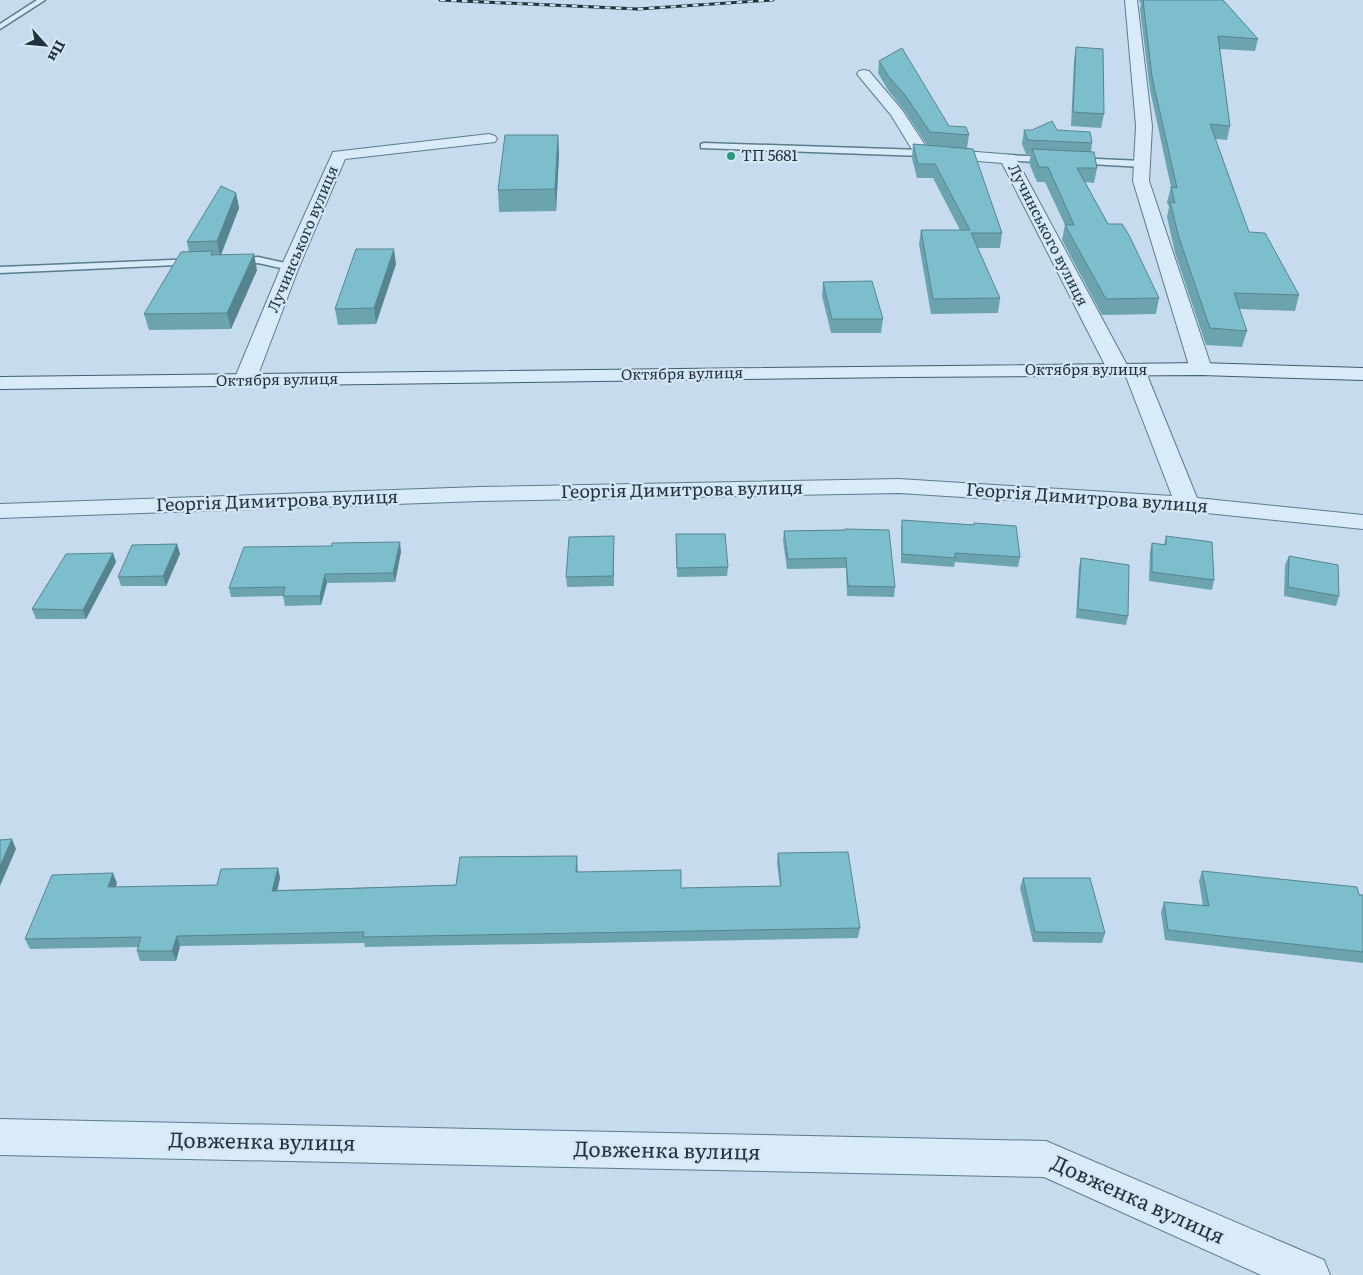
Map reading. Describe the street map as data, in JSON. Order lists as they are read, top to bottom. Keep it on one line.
{"streets":{"street":["Лучинського вулиця","Октября вулиця","Георгія Димитрова вулиця","Довженка вулиця"]},"crossings":[["Лучинського вулиця","Октября вулиця"],["Лучинського вулиця","Георгія Димитрова вулиця"]],"places":["ТП 5681"],"north":"bottom right"}
